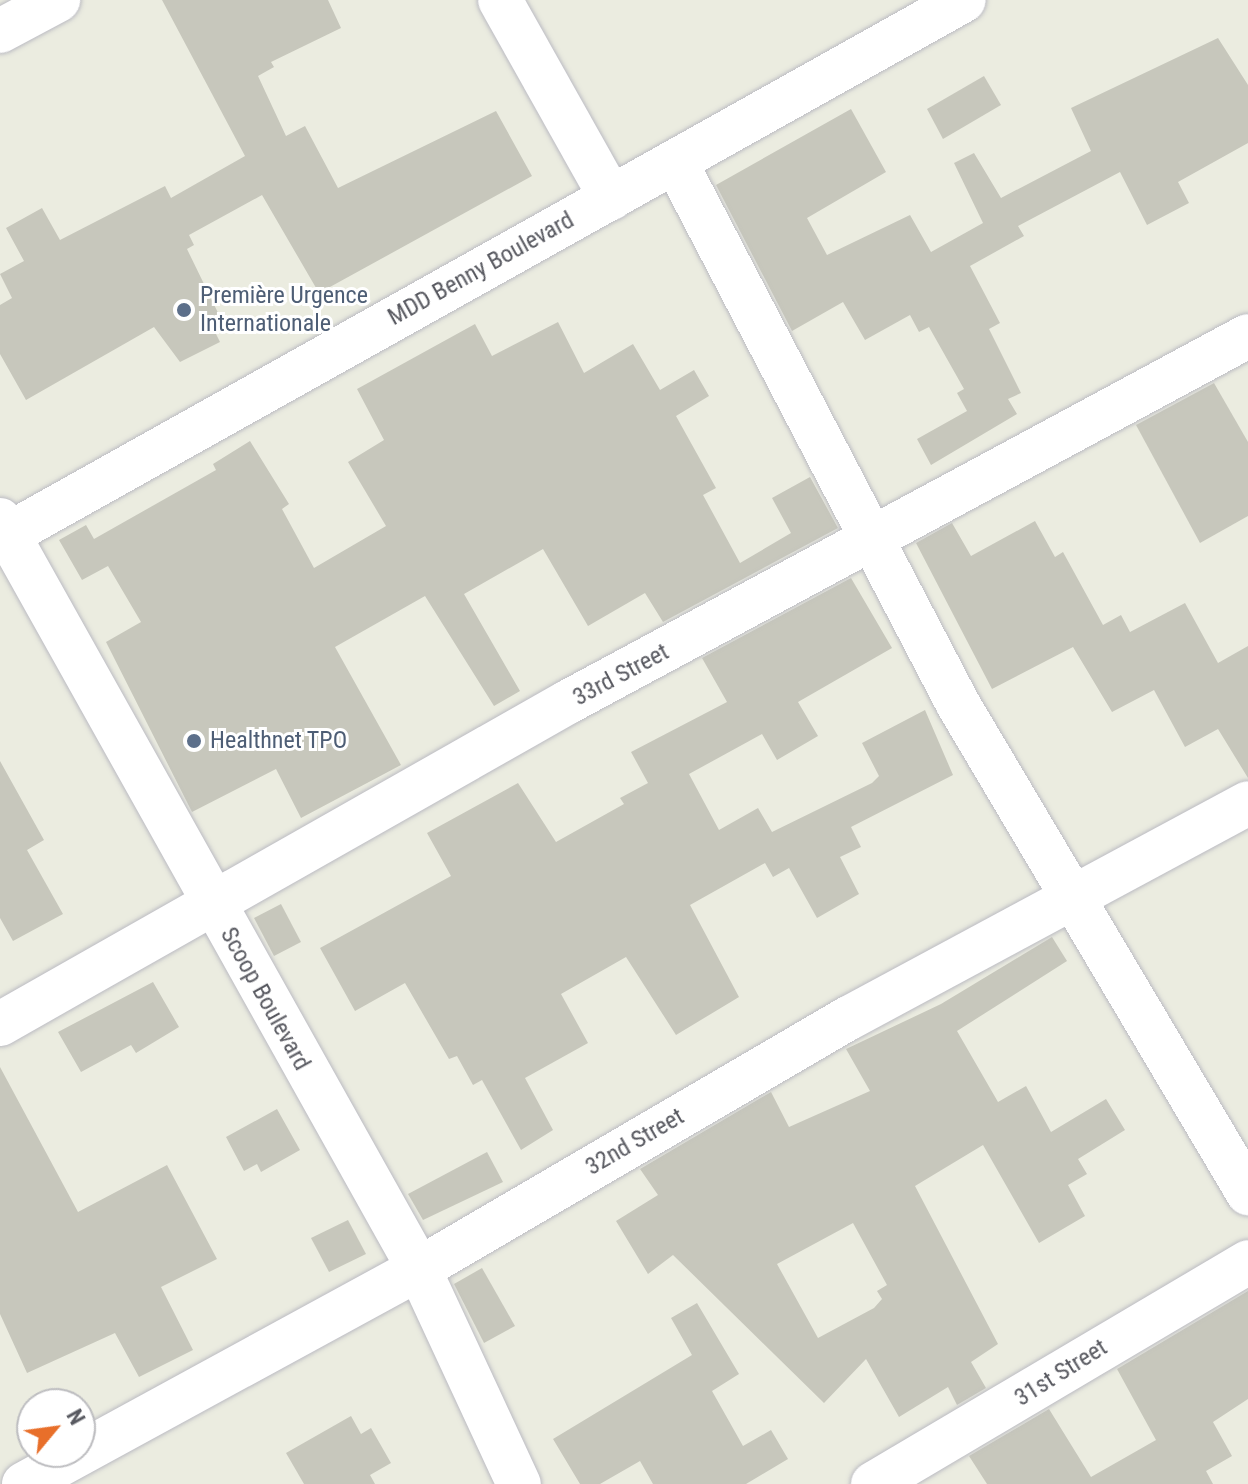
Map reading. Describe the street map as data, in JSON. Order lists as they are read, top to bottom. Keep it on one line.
{"streets":{"street":["MDD Benny Boulevard","33rd Street","Scoop Boulevard","32nd Street","31st Street"]},"crossings":[["MDD Benny Boulevard","Scoop Boulevard"],["33rd Street","Scoop Boulevard"],["Scoop Boulevard","32nd Street"]],"places":["Première Urgence Internationale","Healthnet TPO"],"north":"top right"}
